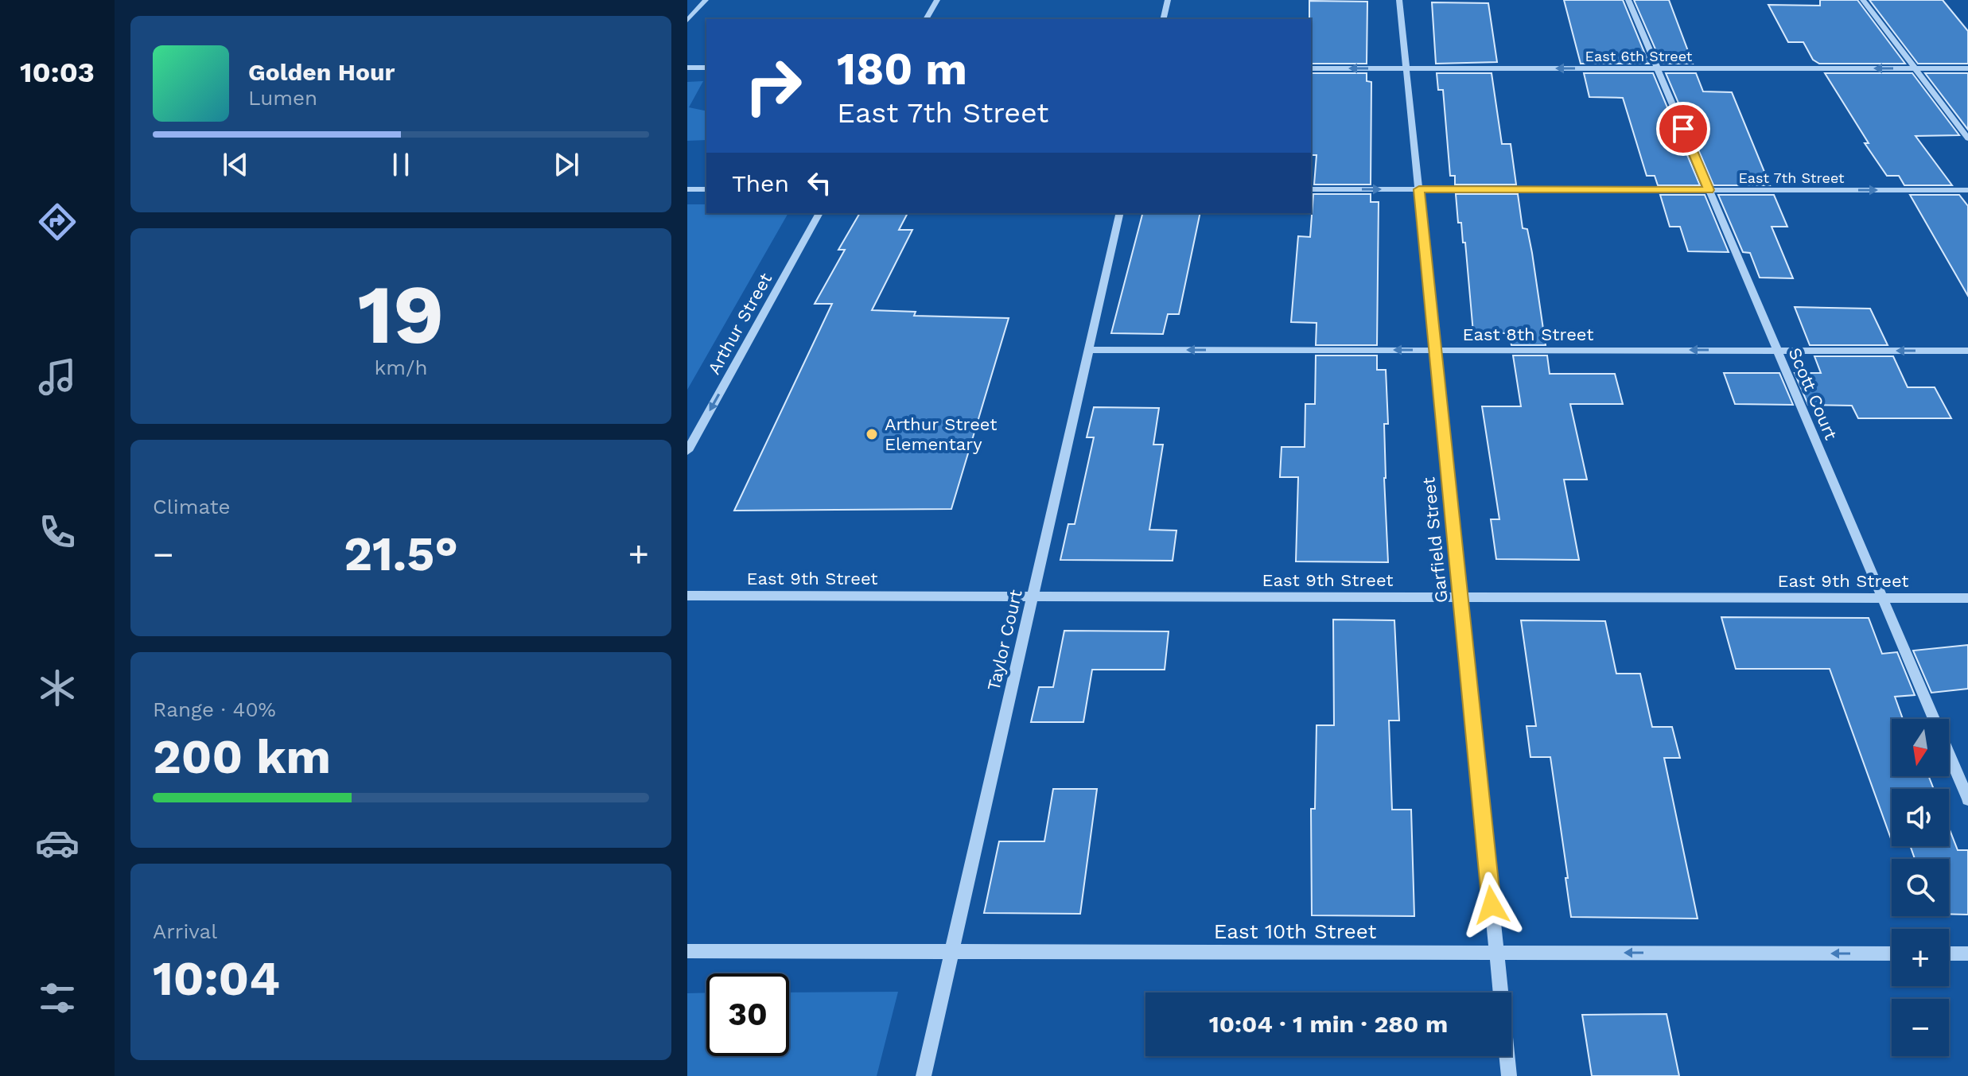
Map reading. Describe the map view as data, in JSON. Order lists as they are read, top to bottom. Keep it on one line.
{"streets":{"street":["East 6th Street","East 7th Street","Arthur Street","East 8th Street","Scott Court","Garfield Street","East 9th Street","Taylor Court","East 10th Street"]},"crossings":[["East 6th Street","Scott Court"],["East 6th Street","Garfield Street"],["East 7th Street","Scott Court"],["East 7th Street","Garfield Street"],["East 8th Street","Scott Court"],["East 8th Street","Garfield Street"],["East 8th Street","Taylor Court"],["Scott Court","East 9th Street"],["Garfield Street","East 9th Street"],["Garfield Street","East 10th Street"],["East 9th Street","Taylor Court"],["Taylor Court","East 10th Street"]],"one_way":["East 6th Street","East 7th Street","Arthur Street","East 8th Street"],"places":["Arthur Street Elementary"],"north":"bottom","page":{"tabs":"10:03","turn":["180 m","East 7th Street"],"song":["Golden Hour","Lumen"],"then":"Then","tile":[["19","km/h"],"Climate",["Range · 40%","200 km"],["Arrival","10:04"]],"heat":["−","21.5°","+"],"map_buttons":["+","−"],"limit":"30","trip":"10:04 · 1 min · 280 m"}}
